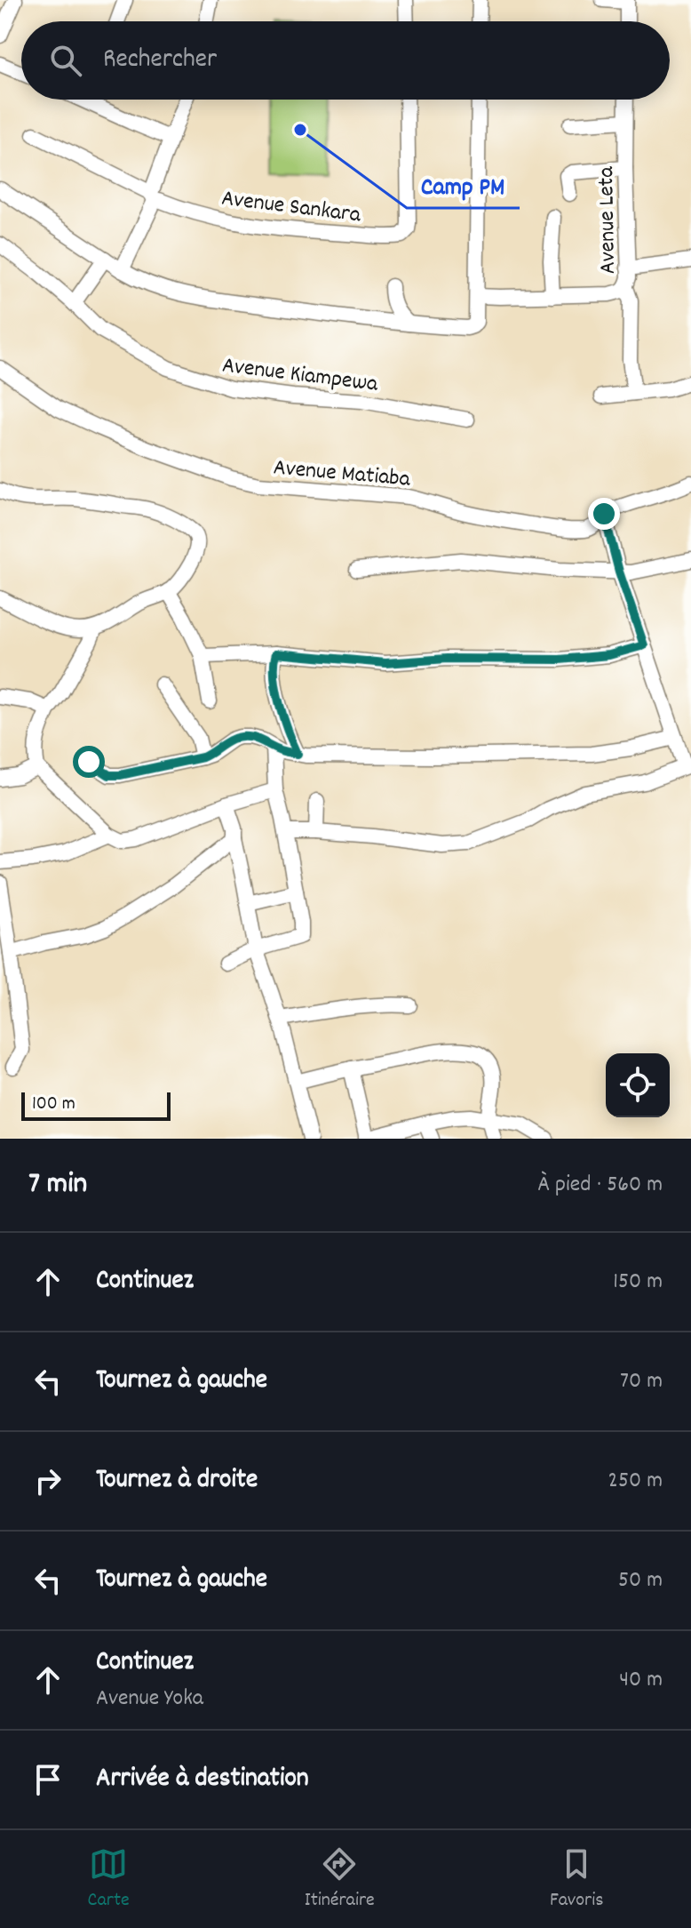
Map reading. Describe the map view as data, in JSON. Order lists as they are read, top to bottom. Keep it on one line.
{"streets":{"street":["Avenue Sankara","Avenue Leta","Avenue Kiampewa","Avenue Matiaba"]},"places":["Camp PM"],"scale_bar":"100 m","page":{"search":"Rechercher","scale":"100 m","heading":["7 min","À pied · 560 m"],"list":[["Continuez","150 m"],["Tournez à gauche","70 m"],["Tournez à droite","250 m"],["Tournez à gauche","50 m"],["Continuez","Avenue Yoka","40 m"],"Arrivée à destination"],"nav":["Carte","Itinéraire","Favoris"]}}
